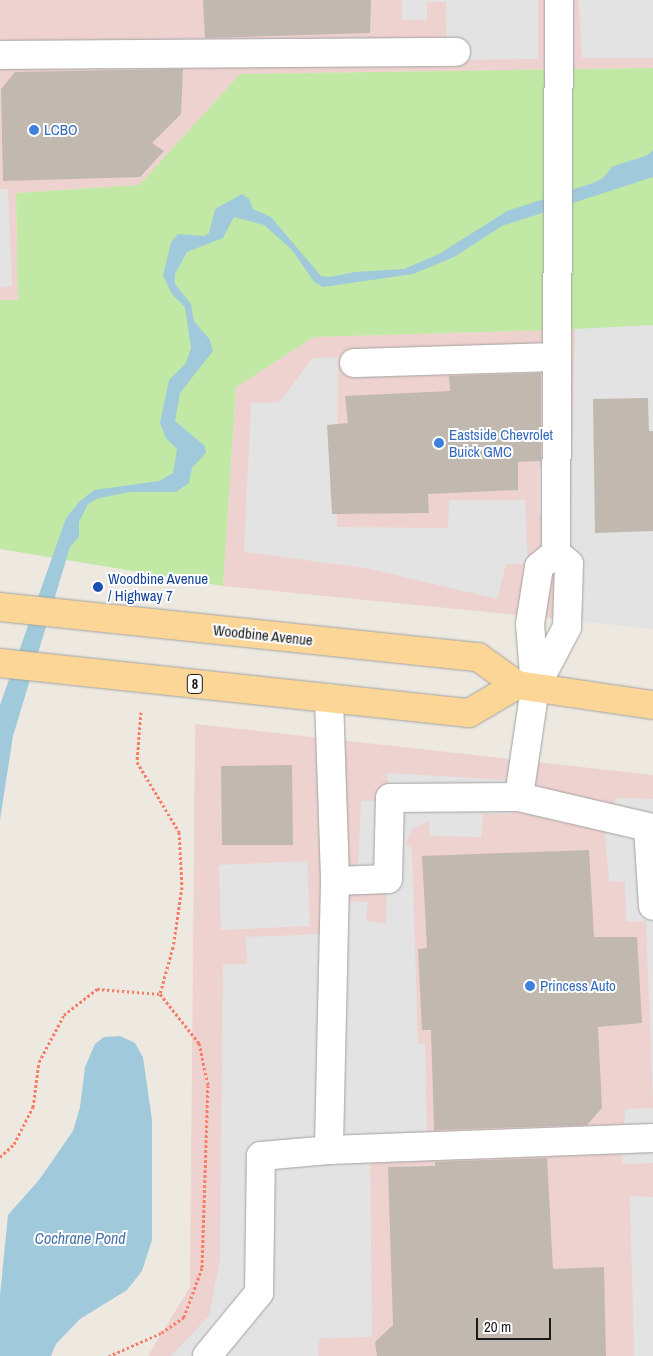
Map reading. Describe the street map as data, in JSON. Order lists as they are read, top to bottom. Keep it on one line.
{"streets":{"main road":["Woodbine Avenue","8"]},"crossings":[["Woodbine Avenue","8"]],"water":["Cochrane Pond"],"places":["LCBO","Eastside Chevrolet Buick GMC","Woodbine Avenue / Highway 7","Princess Auto"],"scale_bar":"20 m"}
